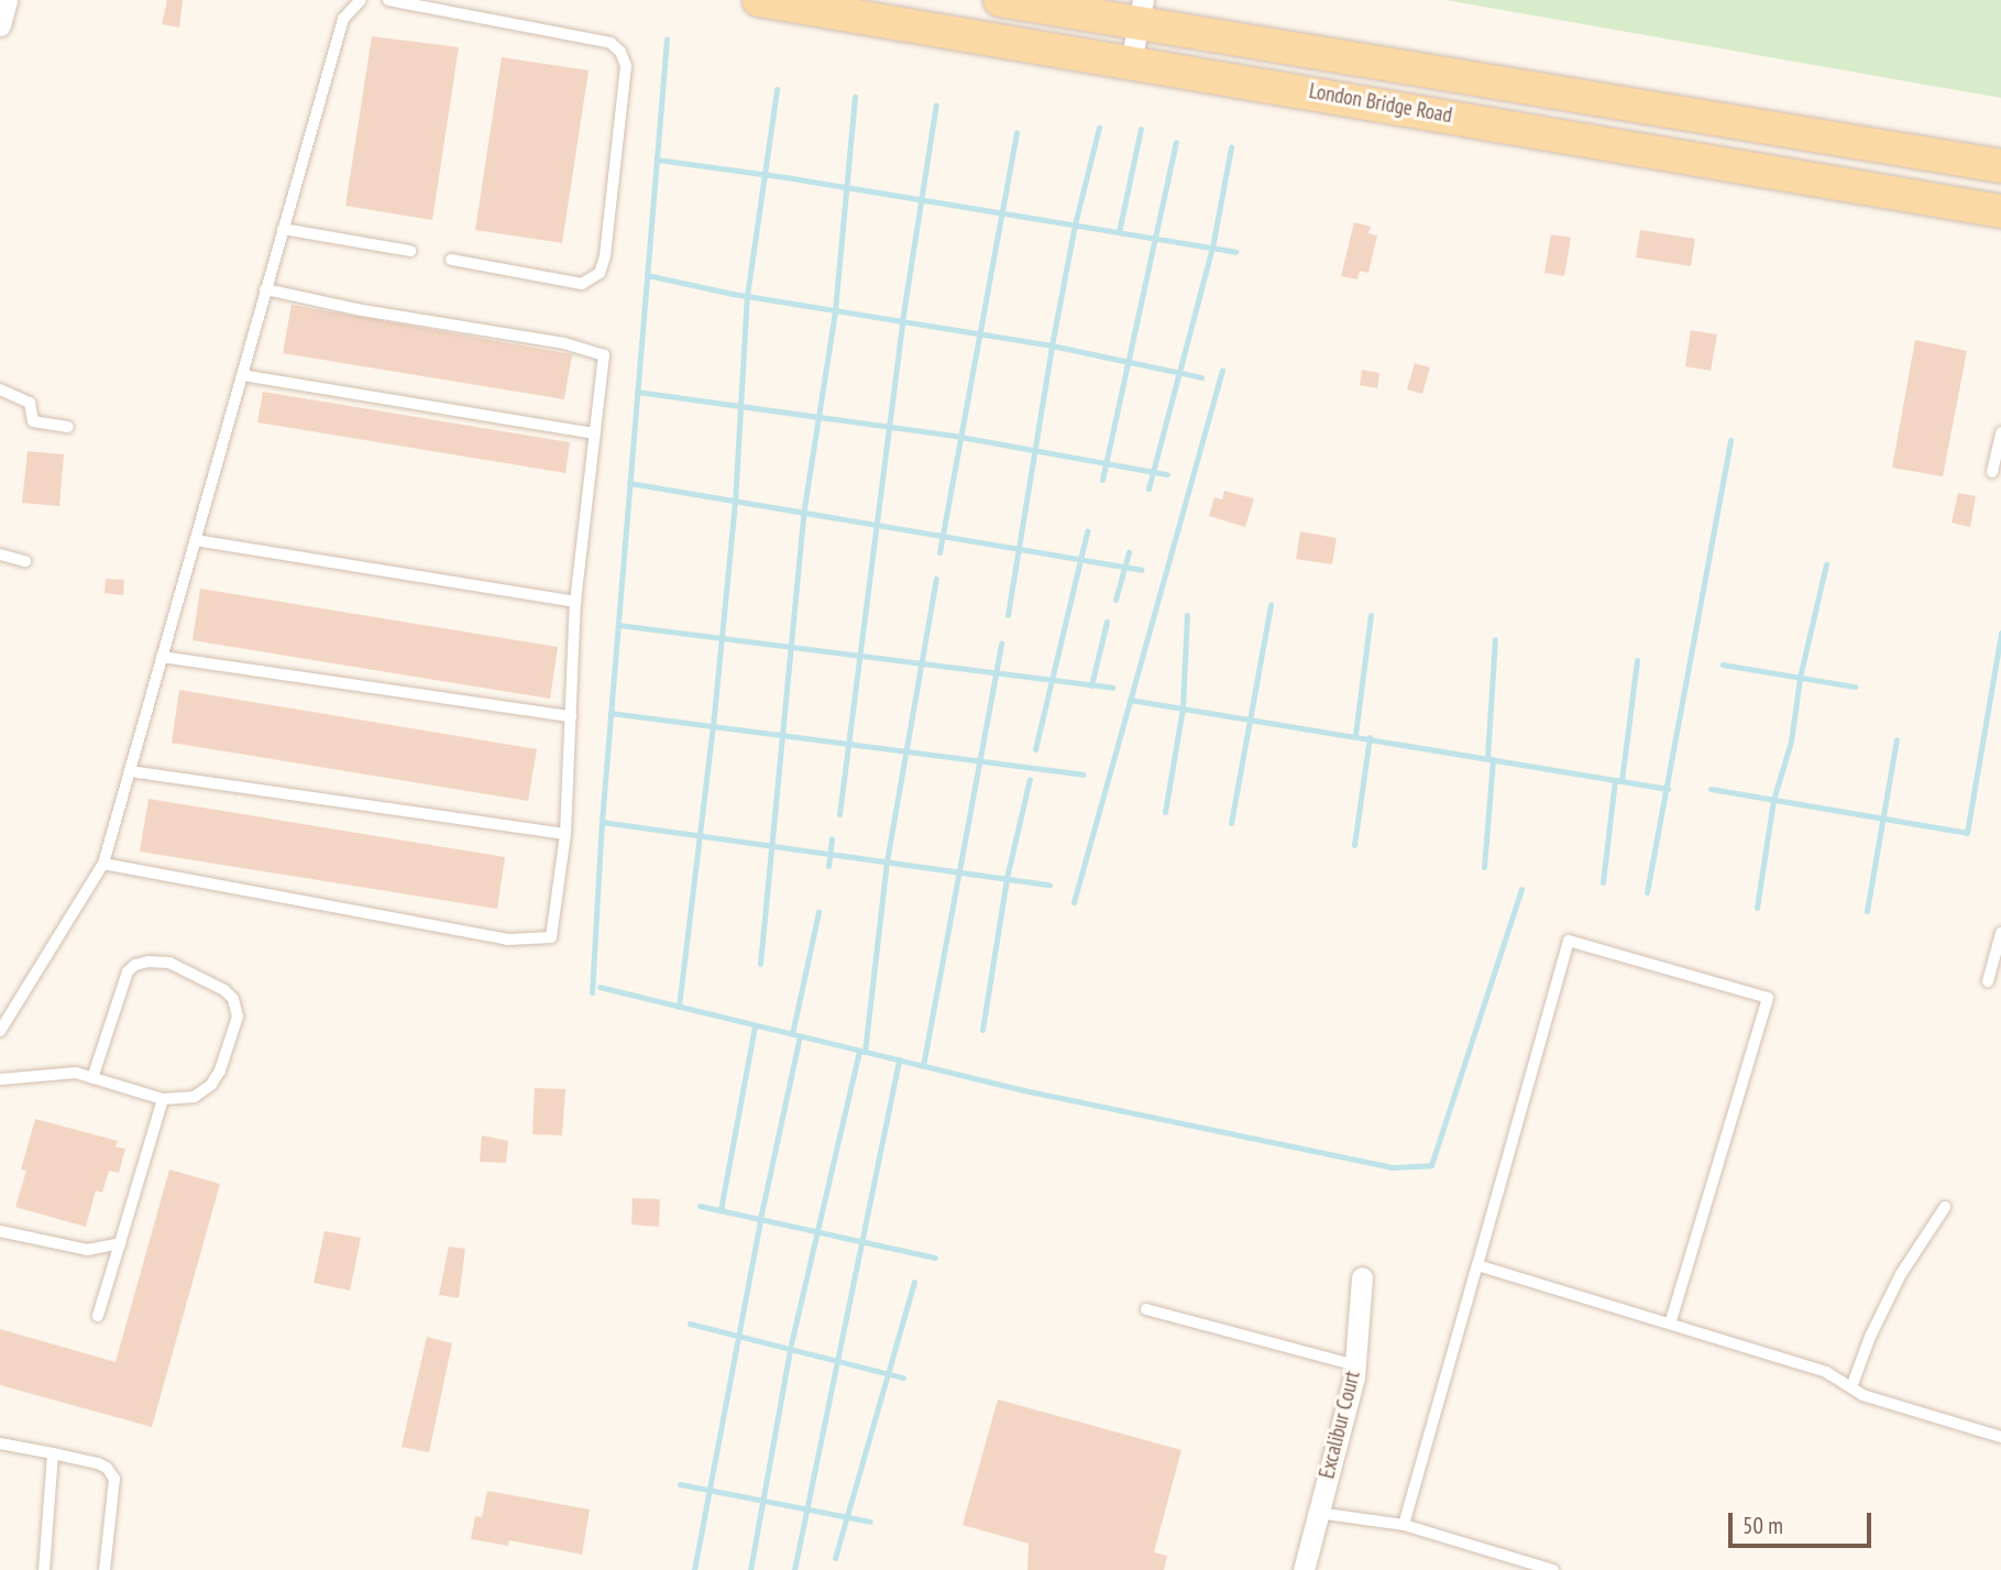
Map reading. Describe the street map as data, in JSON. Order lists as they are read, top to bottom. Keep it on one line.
{"streets":{"main road":["London Bridge Road"],"street":["Excalibur Court"]},"scale_bar":"50 m"}
